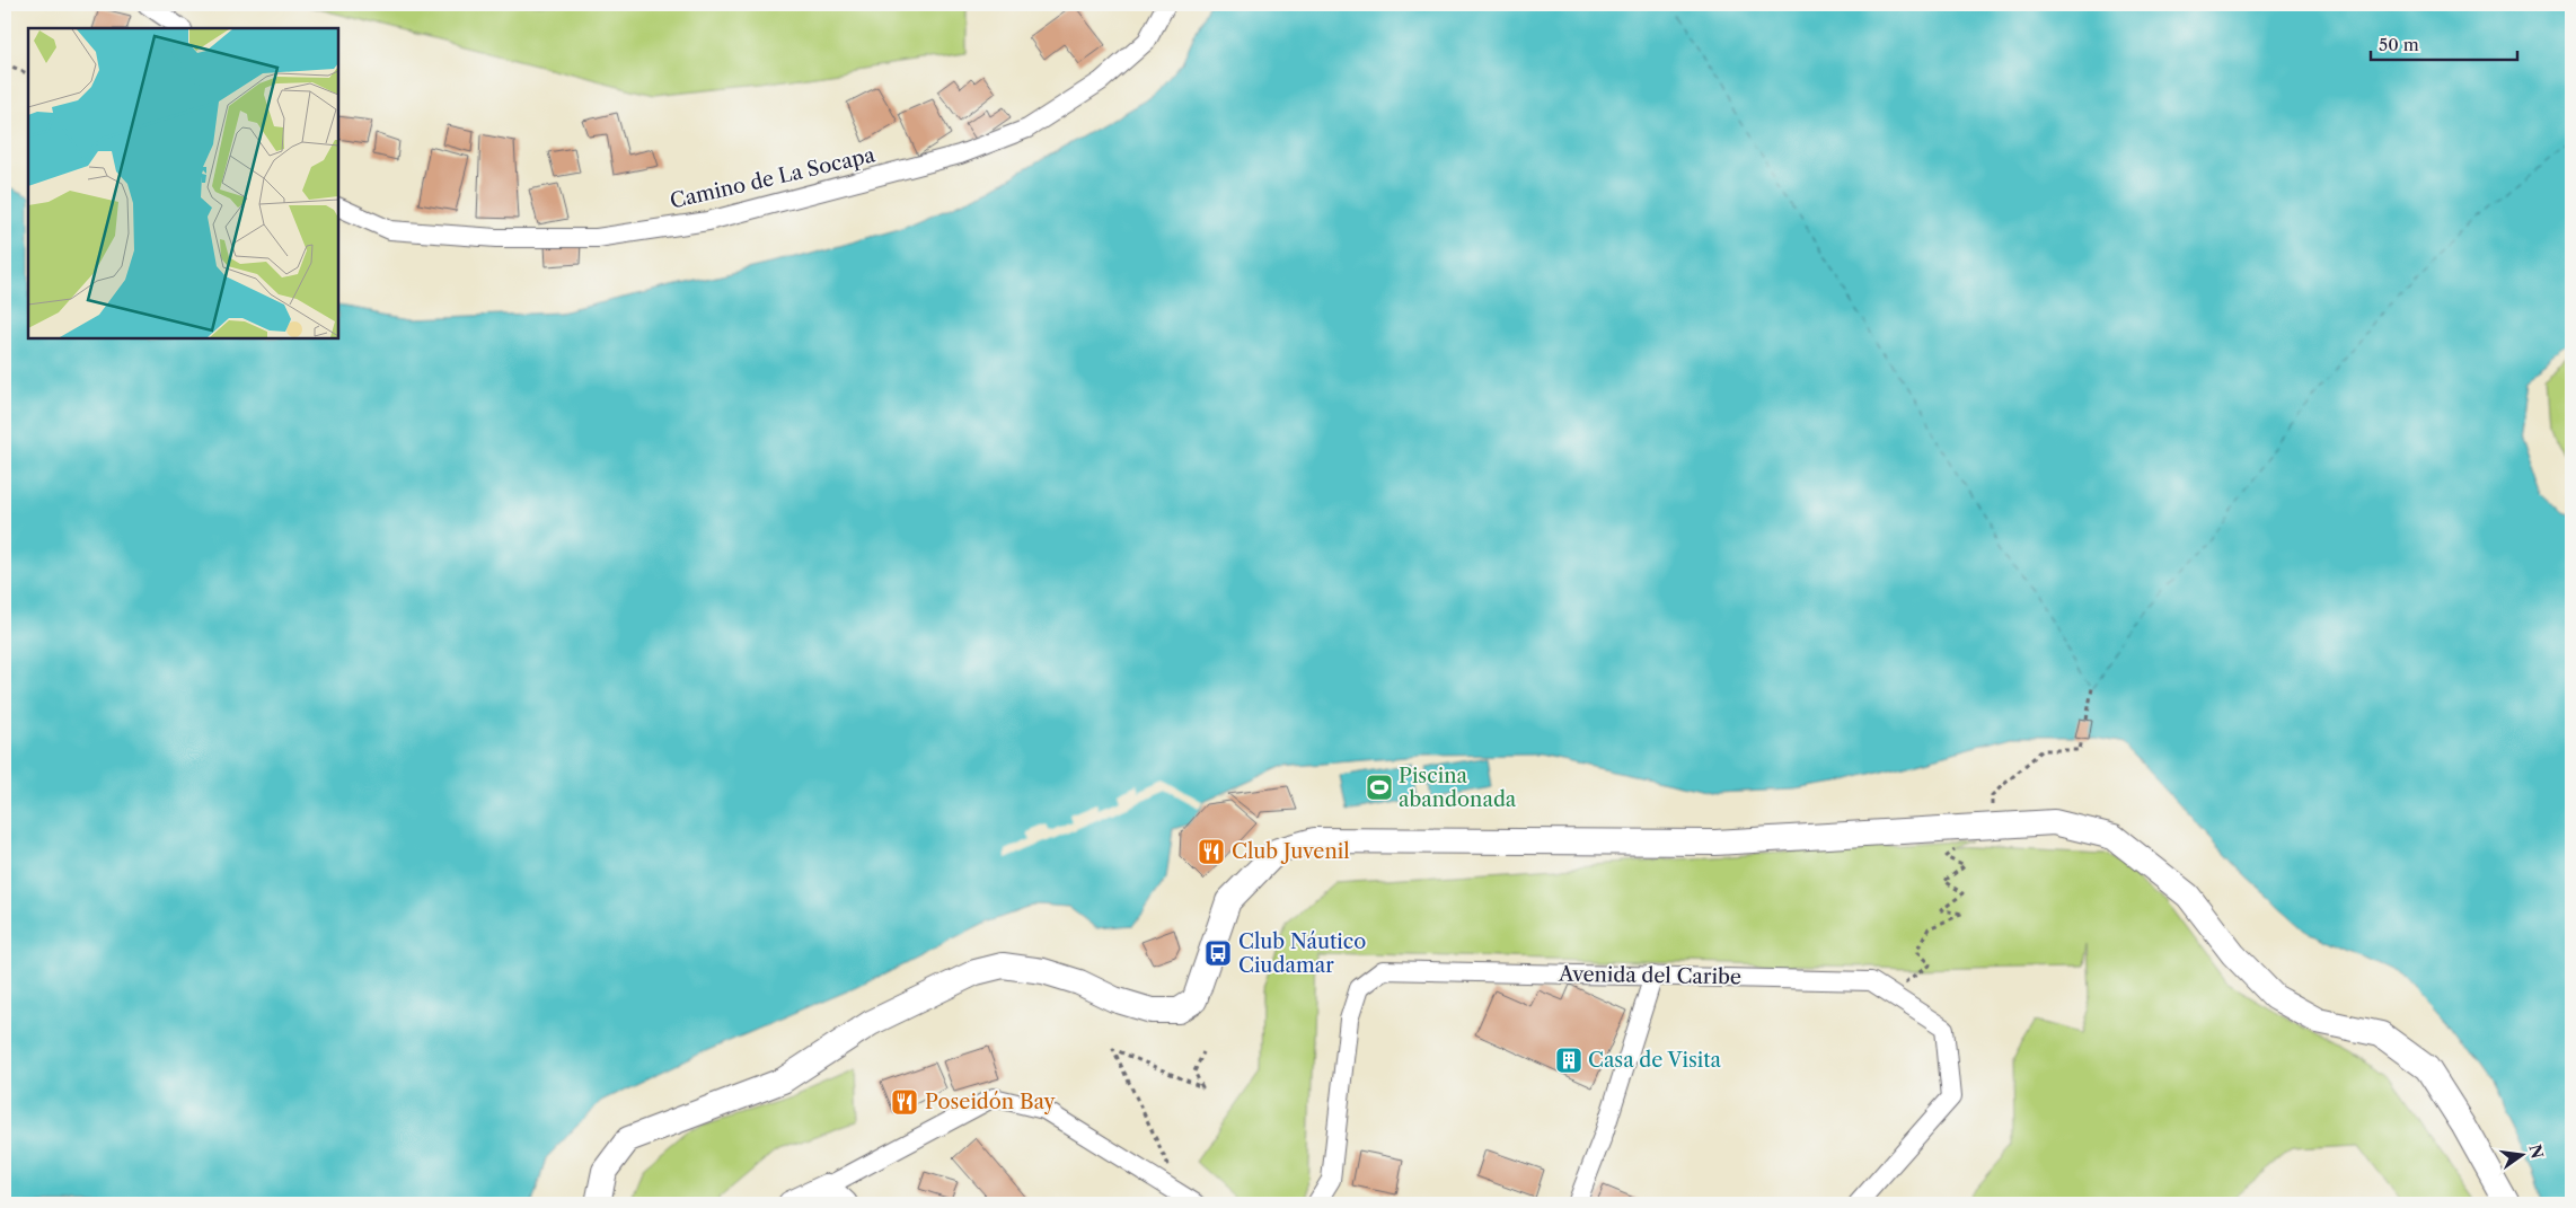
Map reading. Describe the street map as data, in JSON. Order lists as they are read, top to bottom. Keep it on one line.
{"streets":{"street":["Camino de La Socapa","Avenida del Caribe"]},"places":{"sports":["Piscina abandonada"],"restaurant":["Club Juvenil","Poseidón Bay"],"bus stop":["Club Náutico Ciudamar"],"building":["Casa de Visita"]},"scale_bar":"50 m","north":"right"}
